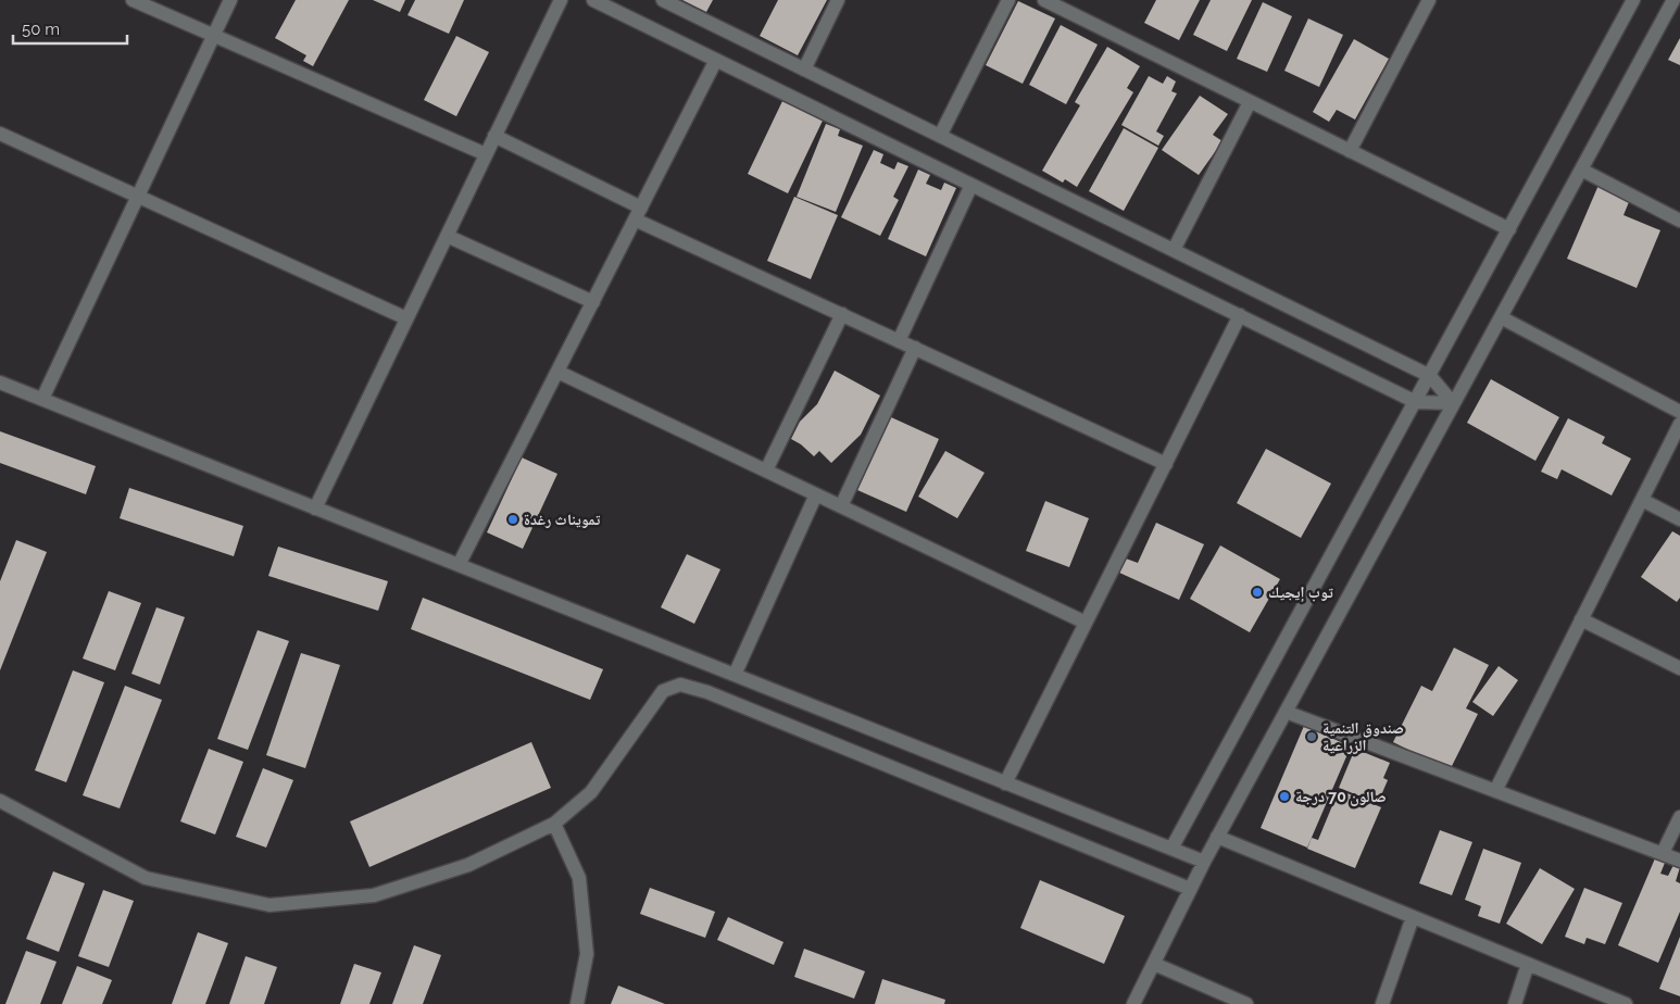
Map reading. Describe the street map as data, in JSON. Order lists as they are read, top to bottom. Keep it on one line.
{"places":["تمويناث رغدة","توب إيجيك","صندوق التنمية الزراعية","صالون 70 درجة"],"scale_bar":"50 m"}
